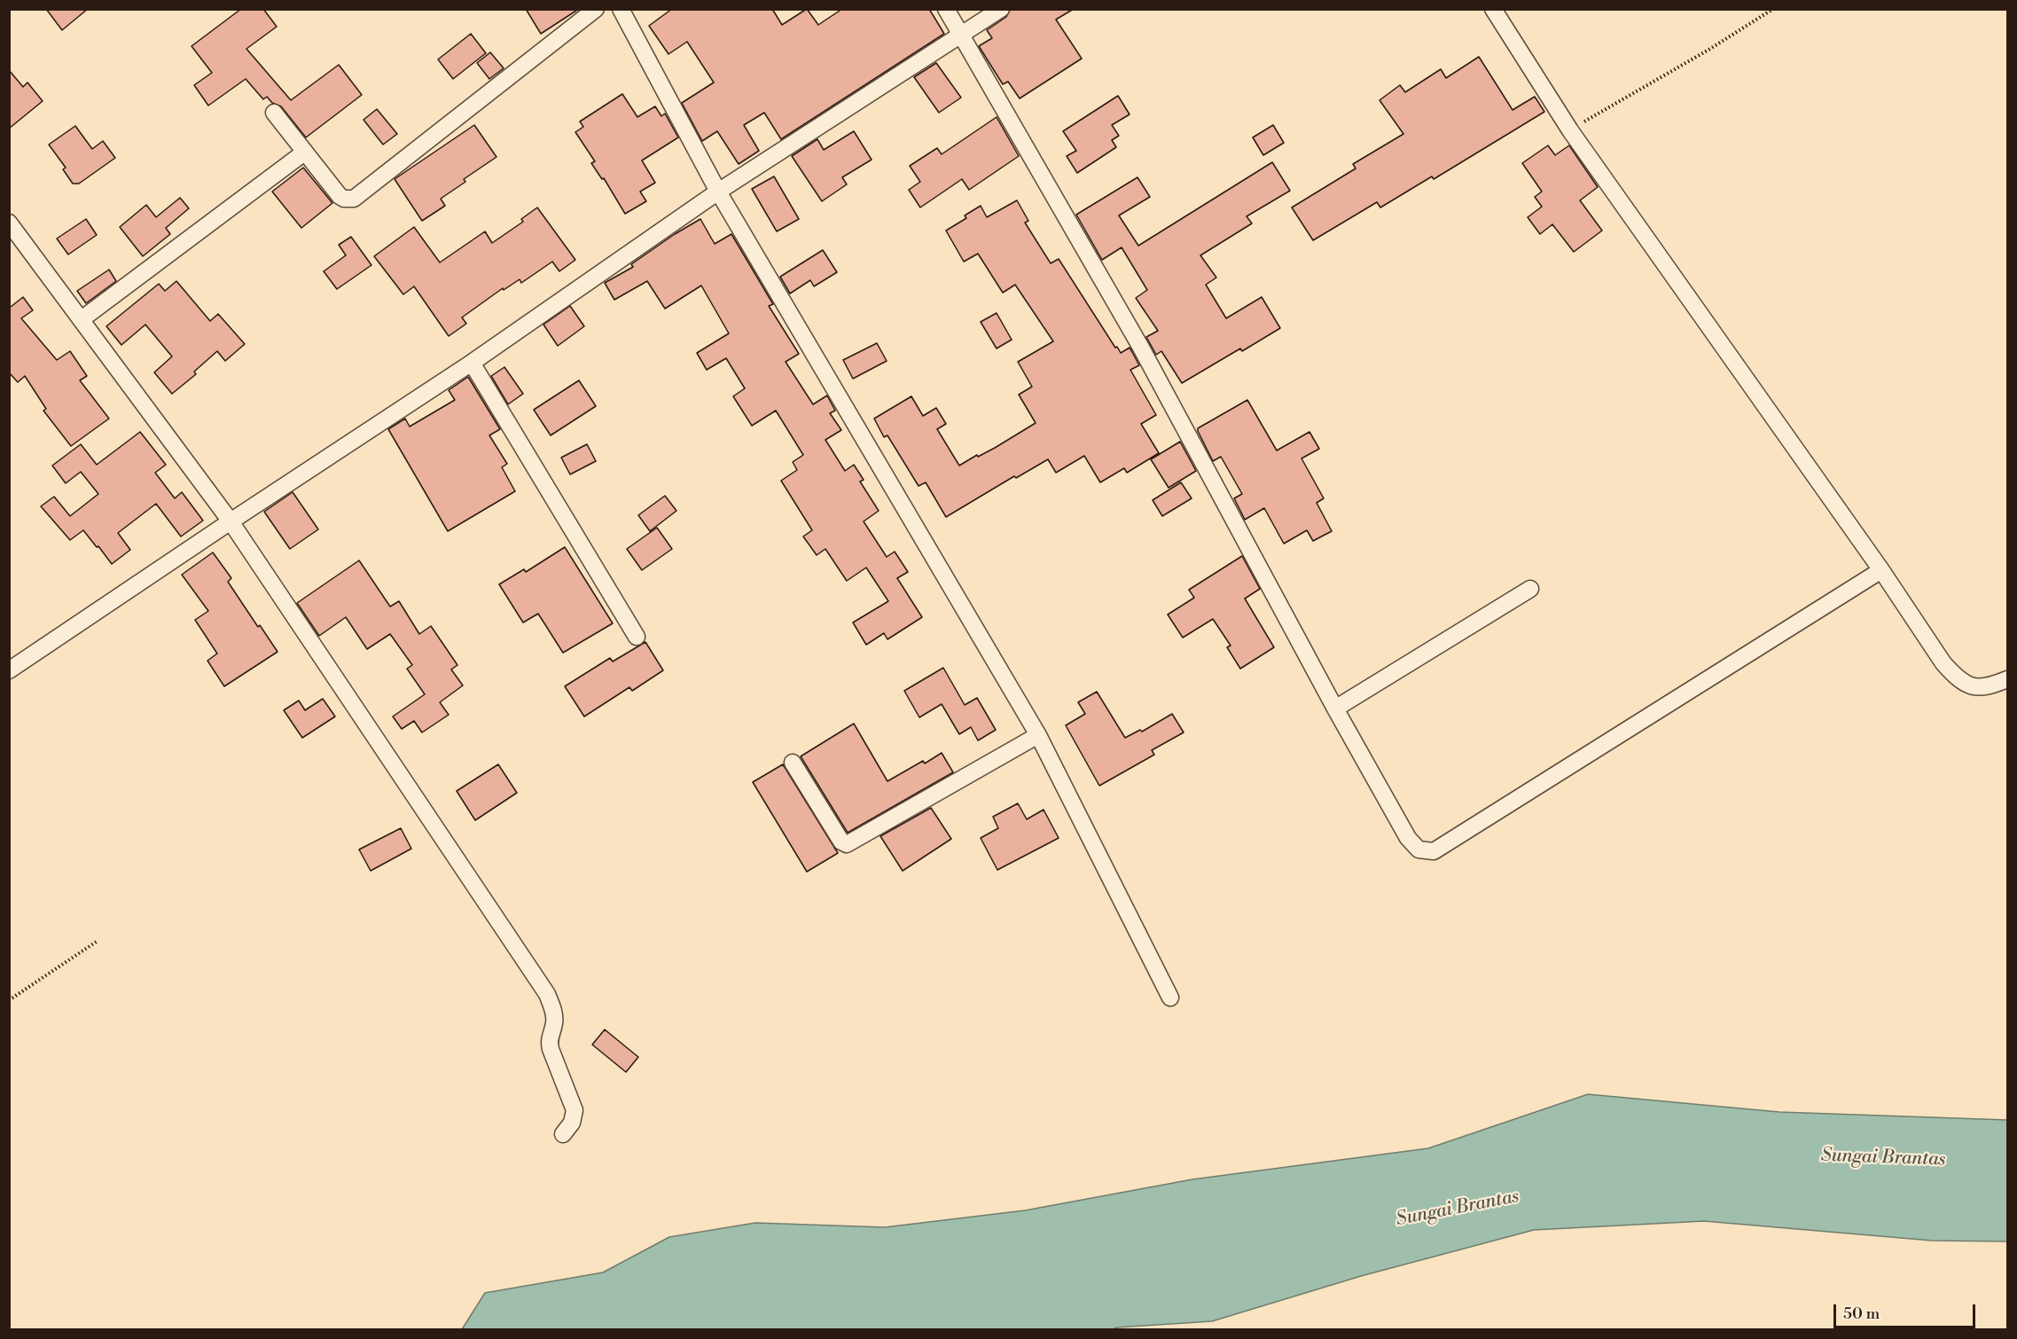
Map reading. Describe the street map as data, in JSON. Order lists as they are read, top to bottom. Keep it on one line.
{"water":["Sungai Brantas"],"scale_bar":"50 m"}
